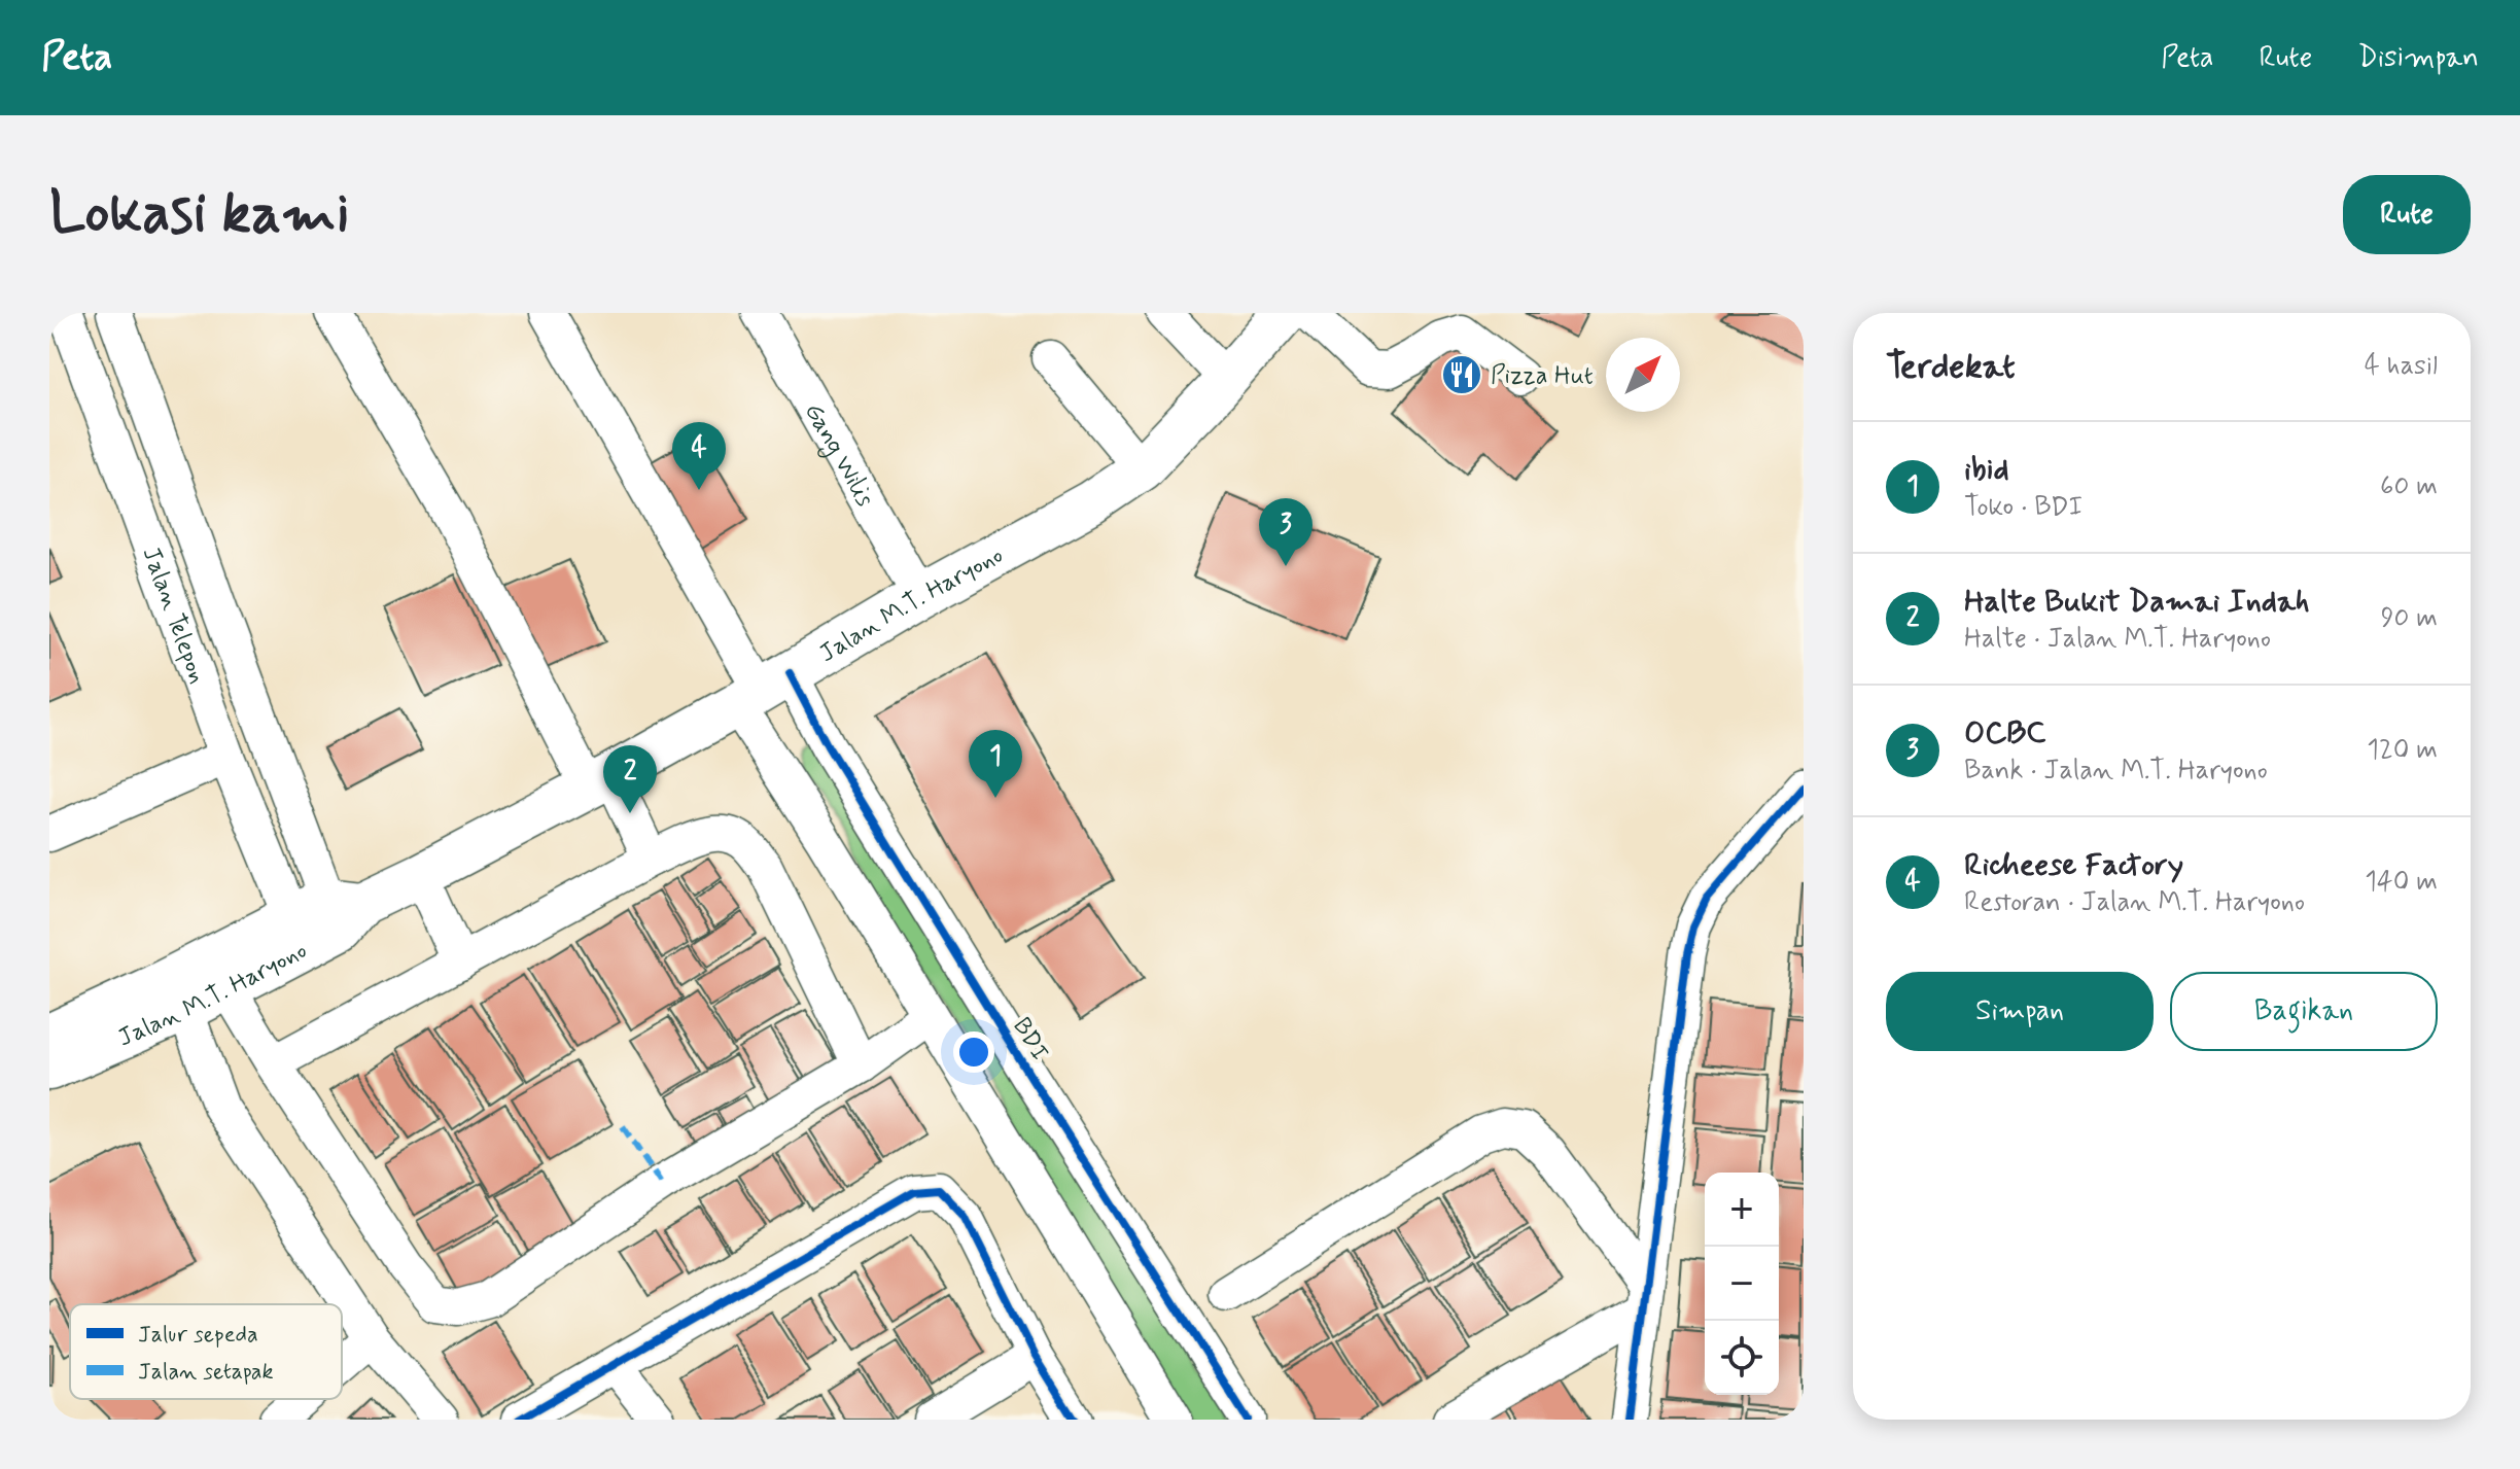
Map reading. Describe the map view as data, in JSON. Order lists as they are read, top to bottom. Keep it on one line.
{"streets":{"main road":["Jalan M.T. Haryono"],"street":["Gang Wilis","Jalan Telepon","BDI"]},"crossings":[["Gang Wilis","Jalan M.T. Haryono"],["Jalan M.T. Haryono","Jalan Telepon"],["Jalan M.T. Haryono","BDI"]],"places":{"restaurant":["Pizza Hut"]},"legend":["Jalur sepeda","Jalan setapak"],"north":"top right","page":{"header":"Peta","nav":["Peta","Rute","Disimpan"],"buttons":["Rute",["Simpan","Bagikan"]],"title":"Lokasi kami","heading":["Terdekat","4 hasil"],"list":[{"mark":"1","name":"ibid","note":"Toko · BDI","value":"60 m"},{"mark":"2","name":"Halte Bukit Damai Indah","note":"Halte · Jalan M.T. Haryono","value":"90 m"},{"mark":"3","name":"OCBC","note":"Bank · Jalan M.T. Haryono","value":"120 m"},{"mark":"4","name":"Richeese Factory","note":"Restoran · Jalan M.T. Haryono","value":"140 m"}],"pins":["4","3","1","2"],"map_buttons":["+","−"]}}
